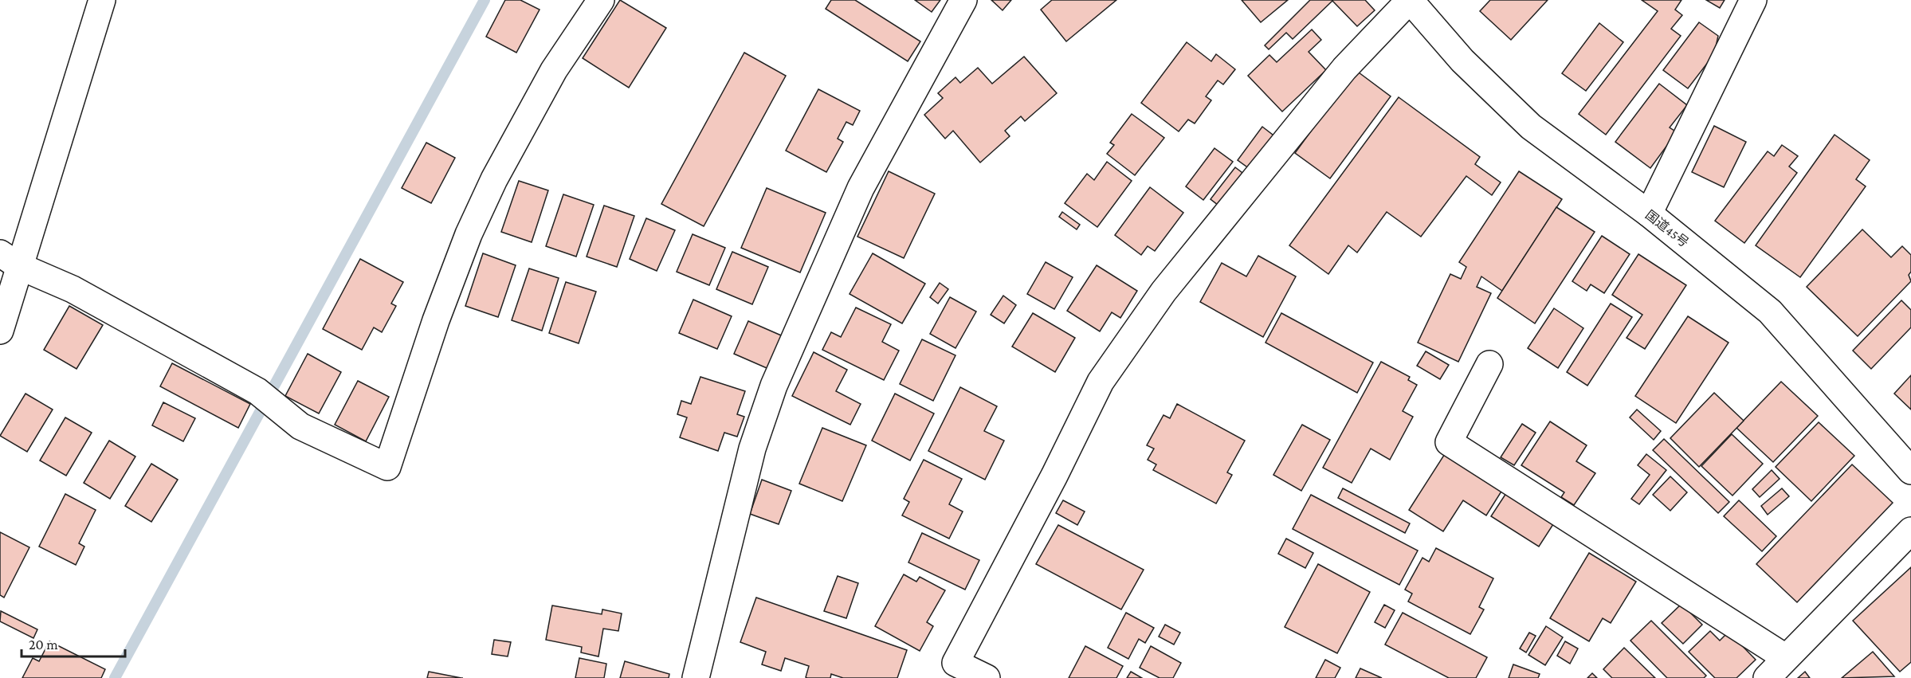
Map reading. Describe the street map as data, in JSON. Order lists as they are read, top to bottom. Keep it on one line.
{"streets":{"main road":["国道45号"]},"scale_bar":"20 m"}
